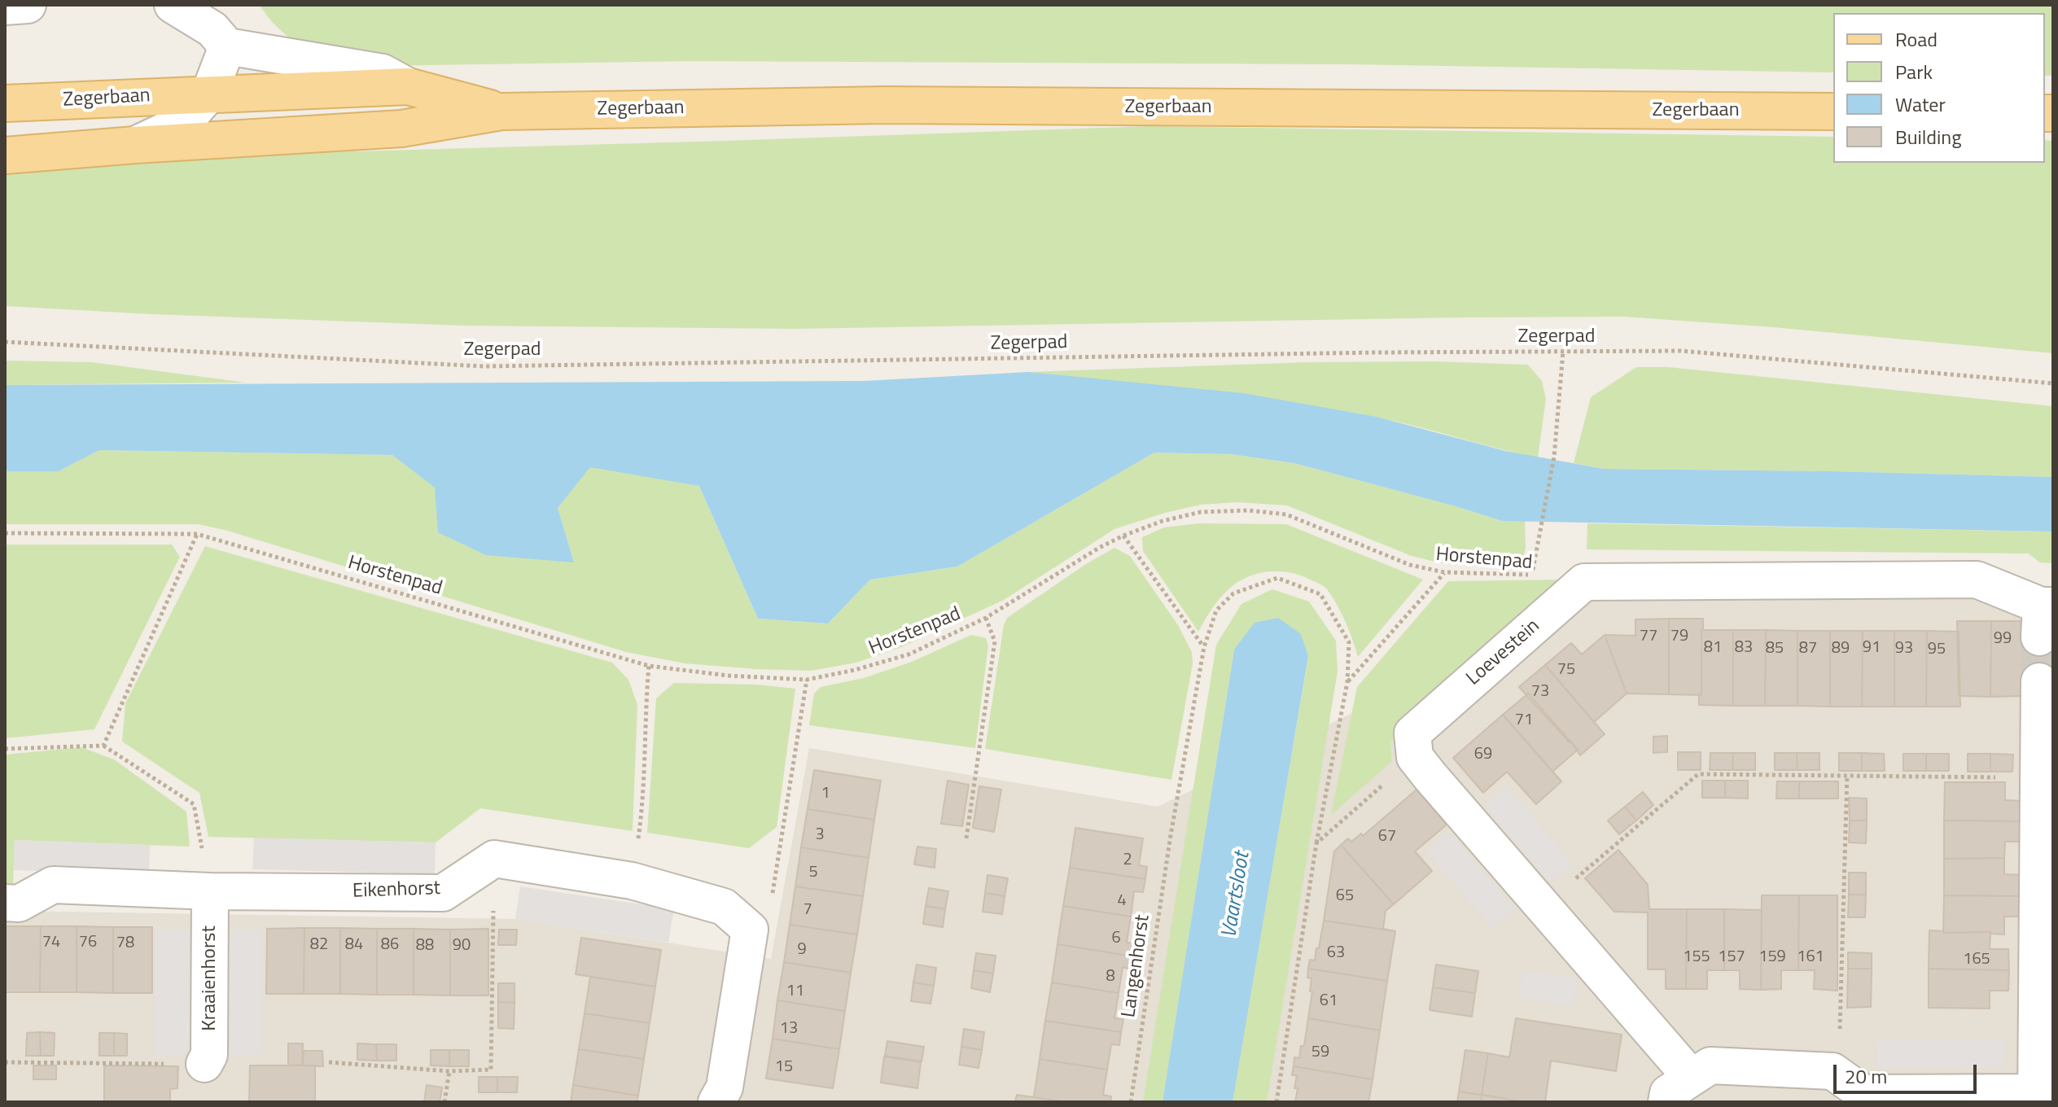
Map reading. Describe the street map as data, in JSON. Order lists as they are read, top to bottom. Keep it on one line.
{"streets":{"main road":["Zegerbaan"],"street":["Loevestein","Eikenhorst","Kraaienhorst"],"path":["Zegerpad","Horstenpad","Langenhorst"]},"crossings":[["Horstenpad","Loevestein"],["Eikenhorst","Kraaienhorst"]],"water":["Vaartsloot"],"house_numbers":["77","79","99","81","83","91","85","87","89","93","95","75","73","71","69","1","3","67","2","5","65","4","7","6","74","76","78","82","84","86","88","90","9","63","155","157","159","161","165","8","11","61","13","59","15"],"legend":["Road","Park","Water","Building"],"scale_bar":"20 m"}
